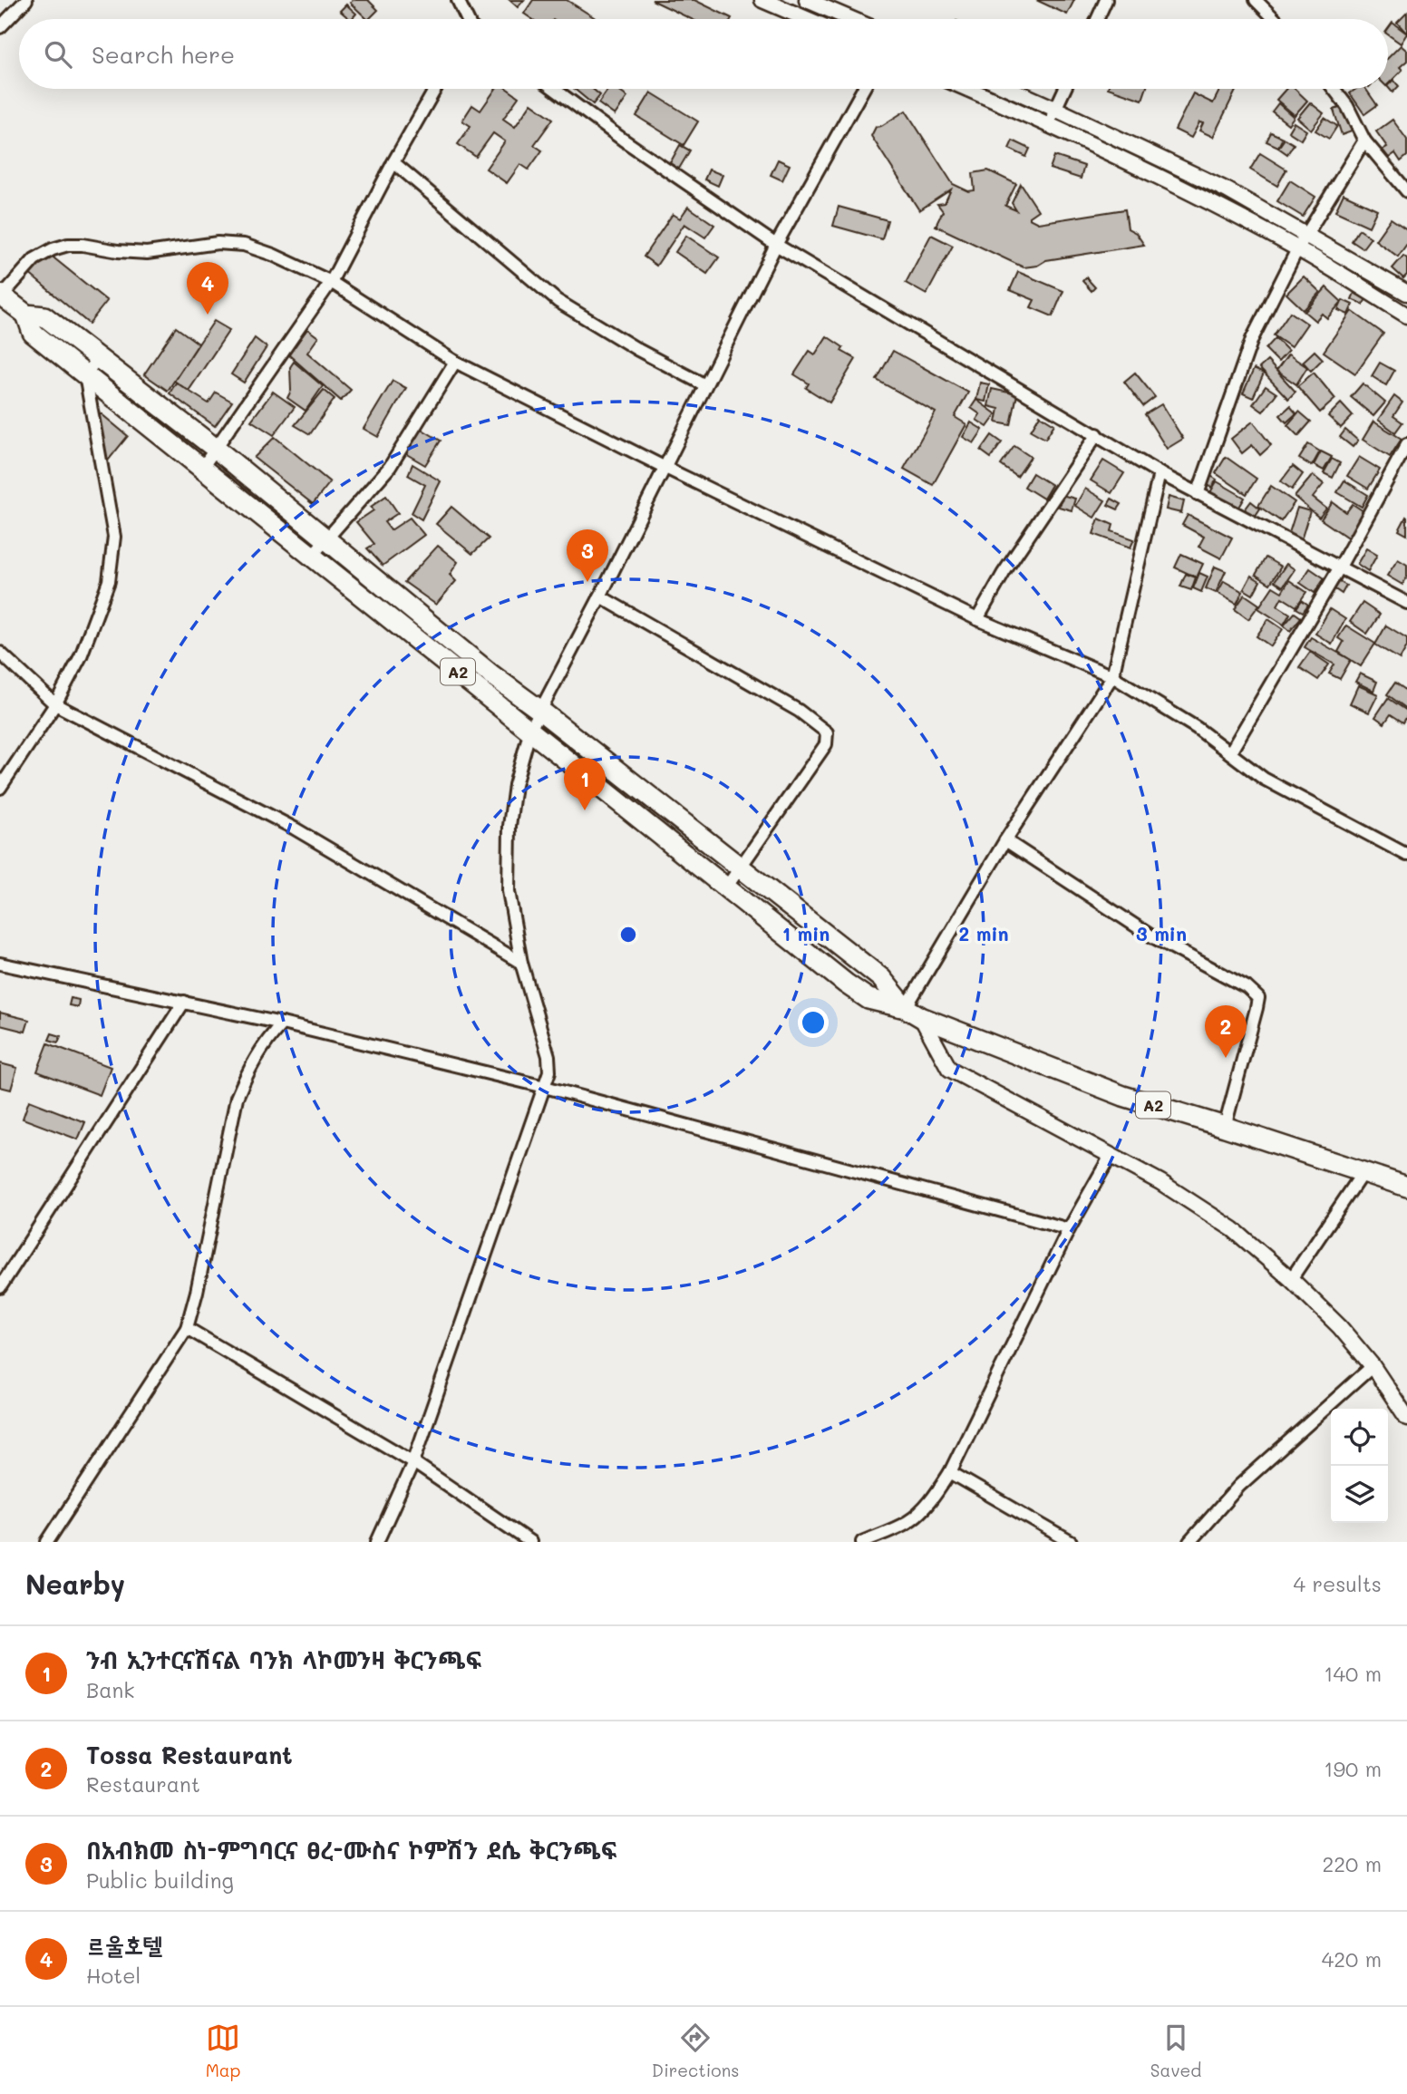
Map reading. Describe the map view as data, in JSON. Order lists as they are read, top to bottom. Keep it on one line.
{"streets":{"highway":["A2"]},"page":{"search":"Search here","pins":["4","3","1","2"],"heading":["Nearby","4 results"],"list":[{"mark":"1","name":"ንብ ኢንተርናሽናል ባንክ ላኮመንዛ ቅርንጫፍ","note":"Bank","value":"140 m"},{"mark":"2","name":"Tossa Restaurant","note":"Restaurant","value":"190 m"},{"mark":"3","name":"በአብክመ ስነ-ምግባርና ፀረ-ሙስና ኮምሽን ደሴ ቅርንጫፍ","note":"Public building","value":"220 m"},{"mark":"4","name":"르울호텔","note":"Hotel","value":"420 m"}],"nav":["Map","Directions","Saved"]},"rings":["1 min","2 min","3 min"]}
